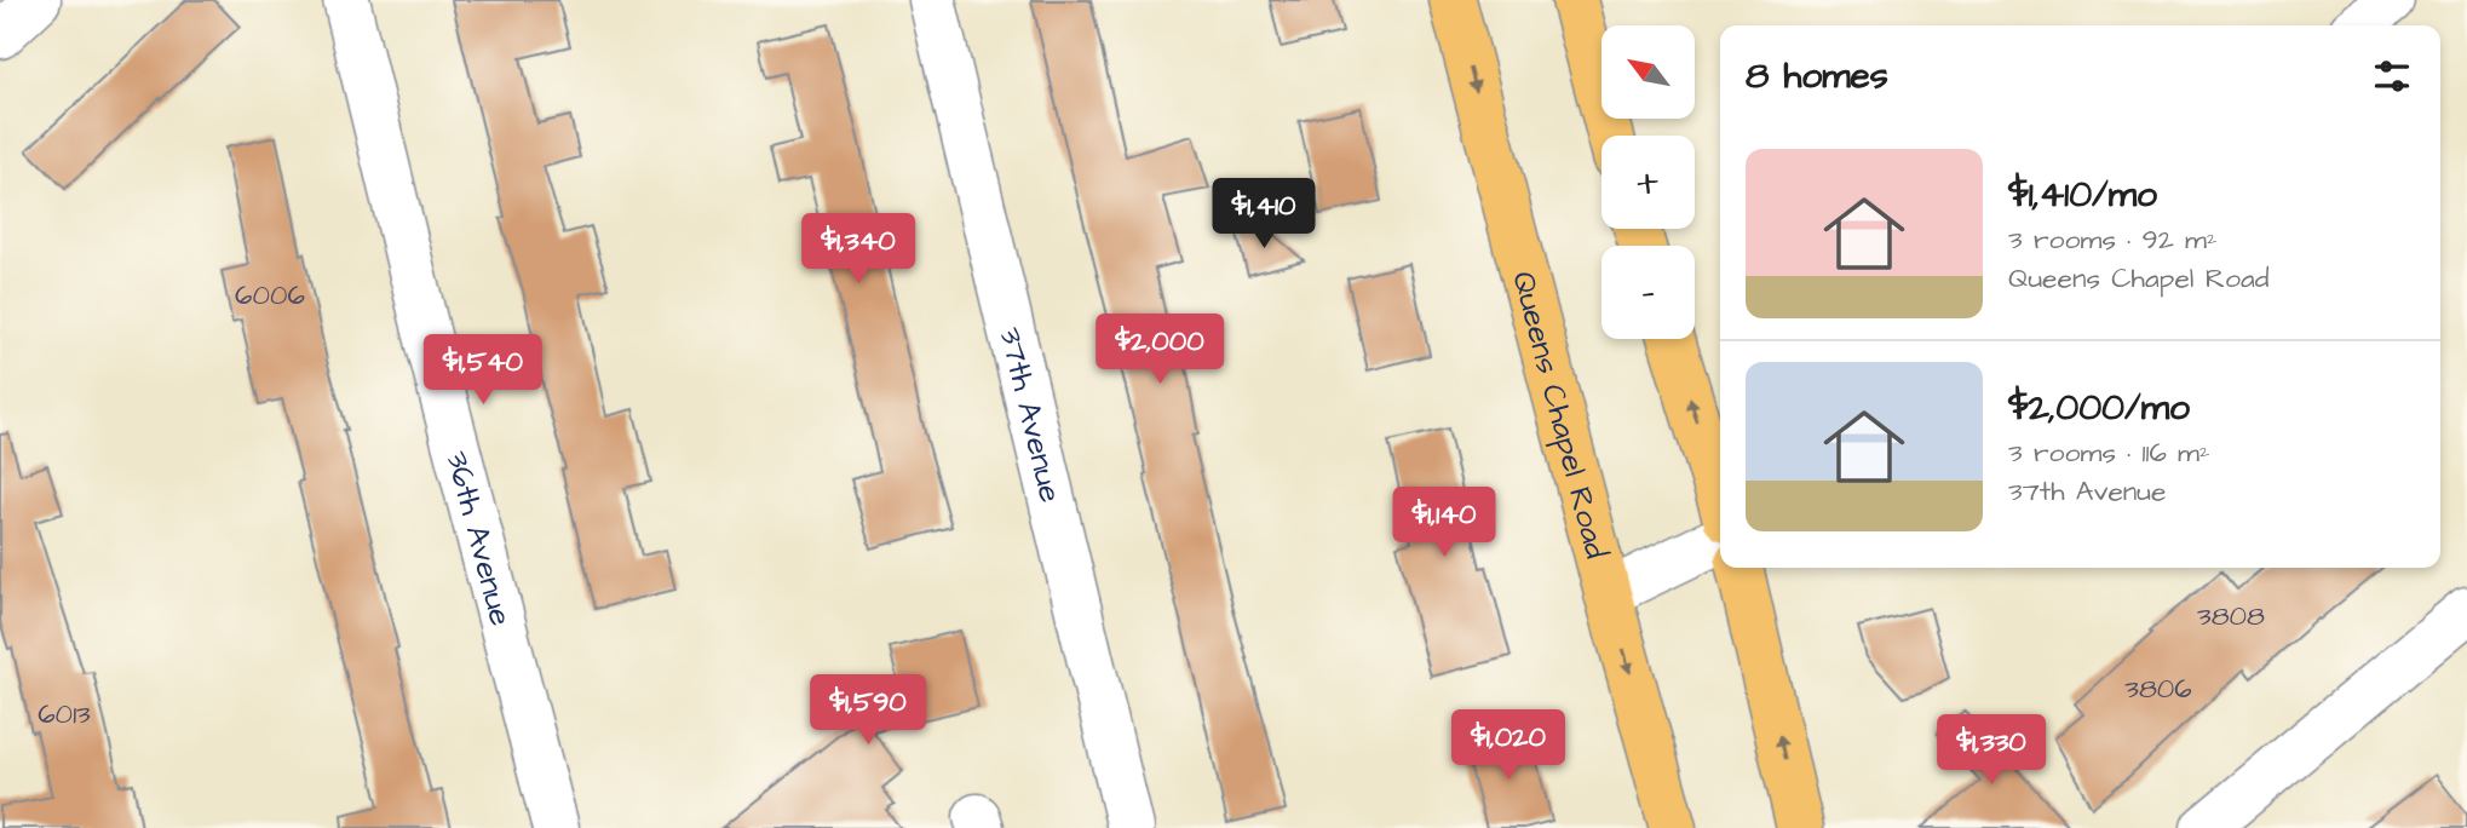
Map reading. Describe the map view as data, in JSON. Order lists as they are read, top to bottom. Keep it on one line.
{"streets":{"main road":["Queens Chapel Road"],"street":["37th Avenue","36th Avenue"]},"house_numbers":["6006","3808","3806","6013"],"north":"top left","page":{"map_buttons":["+","−"],"heading":"8 homes","list":[{"name":"$1,410/mo","note":"3 rooms · 92 m² · Queens Chapel Road"},{"name":"$2,000/mo","note":"3 rooms · 116 m² · 37th Avenue"}],"price":["$1,410","$1,340","$2,000","$1,540","$1,140","$1,590","$1,020","$1,330"]}}
